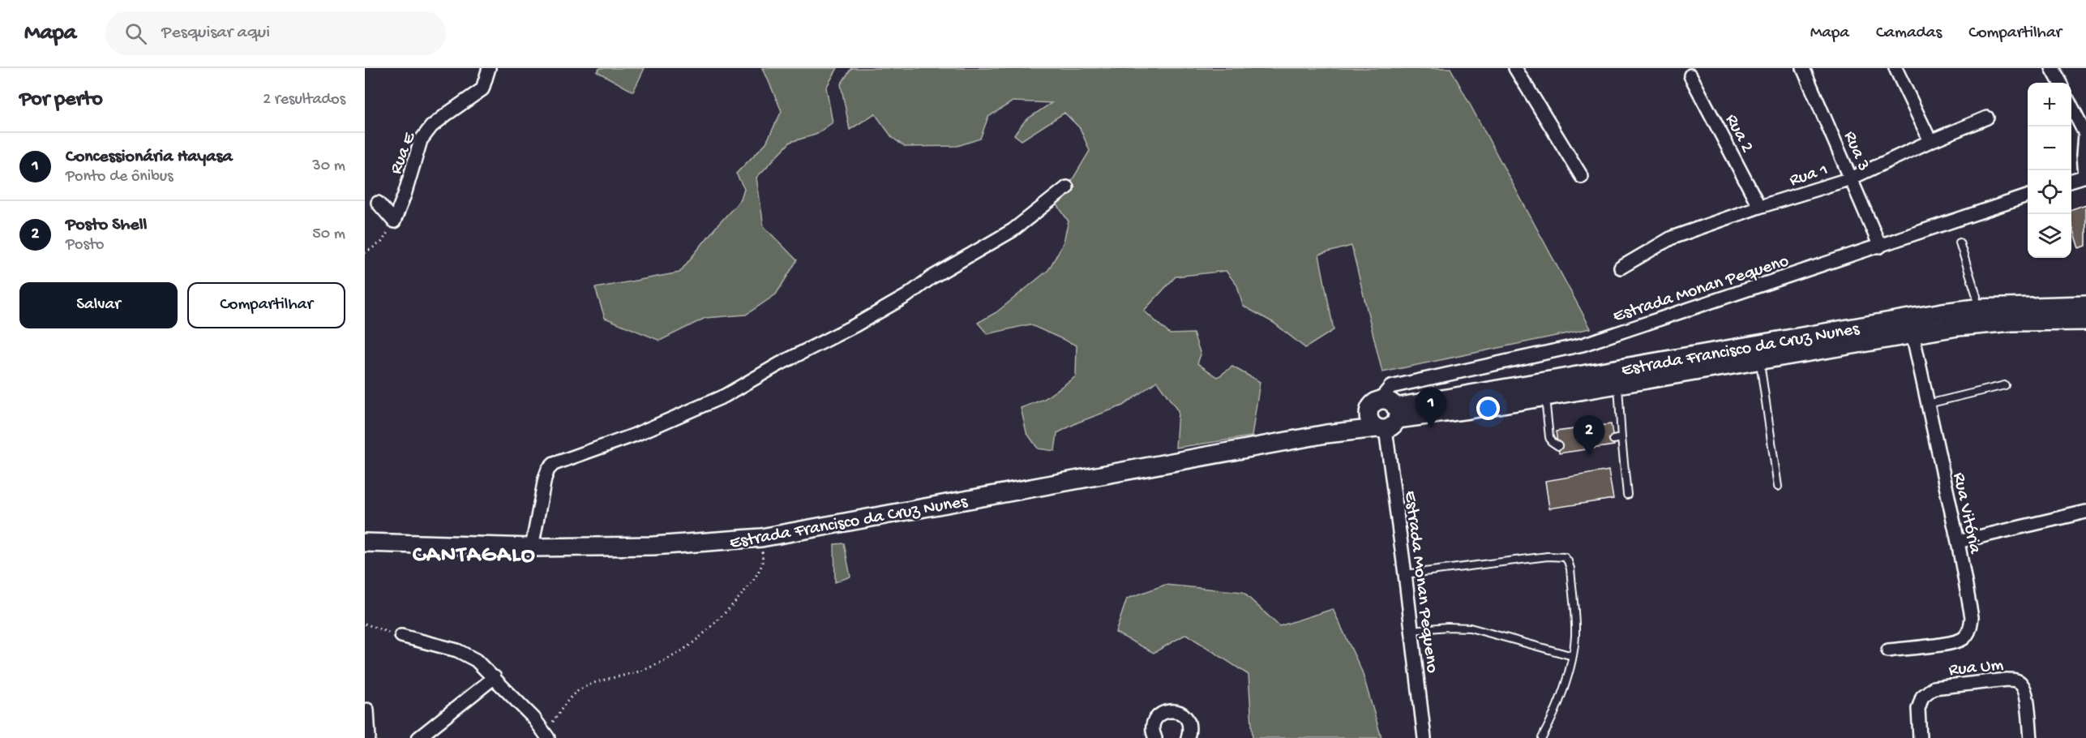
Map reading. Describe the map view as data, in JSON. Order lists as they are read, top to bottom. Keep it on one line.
{"streets":{"main road":["Estrada Francisco da Cruz Nunes"],"street":["Rua 2","Rua 3","Rua E","Rua 1","Estrada Monan Pequeno","Rua Vitória","Rua Um"]},"crossings":[["Rua 2","Rua 1"],["Rua 3","Rua 1"],["Rua 3","Estrada Monan Pequeno"],["Estrada Monan Pequeno","Estrada Francisco da Cruz Nunes"],["Estrada Francisco da Cruz Nunes","Rua Vitória"]],"districts":["CANTAGALO"],"page":{"header":"Mapa","search":"Pesquisar aqui","nav":["Mapa","Camadas","Compartilhar"],"heading":["Por perto","2 resultados"],"map_buttons":["+","−"],"list":[{"mark":"1","name":"Concessionária Hayasa","note":"Ponto de ônibus","value":"30 m"},{"mark":"2","name":"Posto Shell","note":"Posto","value":"50 m"}],"buttons":["Salvar","Compartilhar"],"pins":["1","2"]}}
